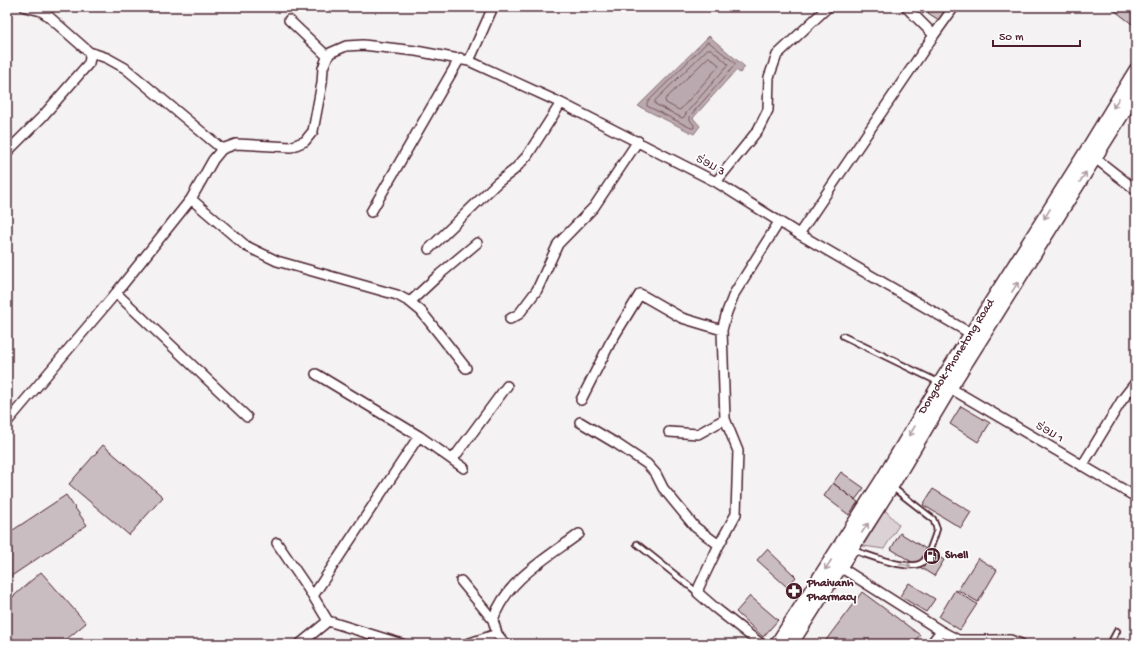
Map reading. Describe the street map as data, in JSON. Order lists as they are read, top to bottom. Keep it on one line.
{"streets":{"main road":["Dongdok-Phonetong Road"],"street":["ຮ່ອມ 3","ຮ່ອມ 1"]},"crossings":[["ຮ່ອມ 3","Dongdok-Phonetong Road"],["Dongdok-Phonetong Road","ຮ່ອມ 1"]],"places":{"fuel station":["Shell"],"pharmacy":["Phaivanh Pharmacy"]},"scale_bar":"50 m"}
